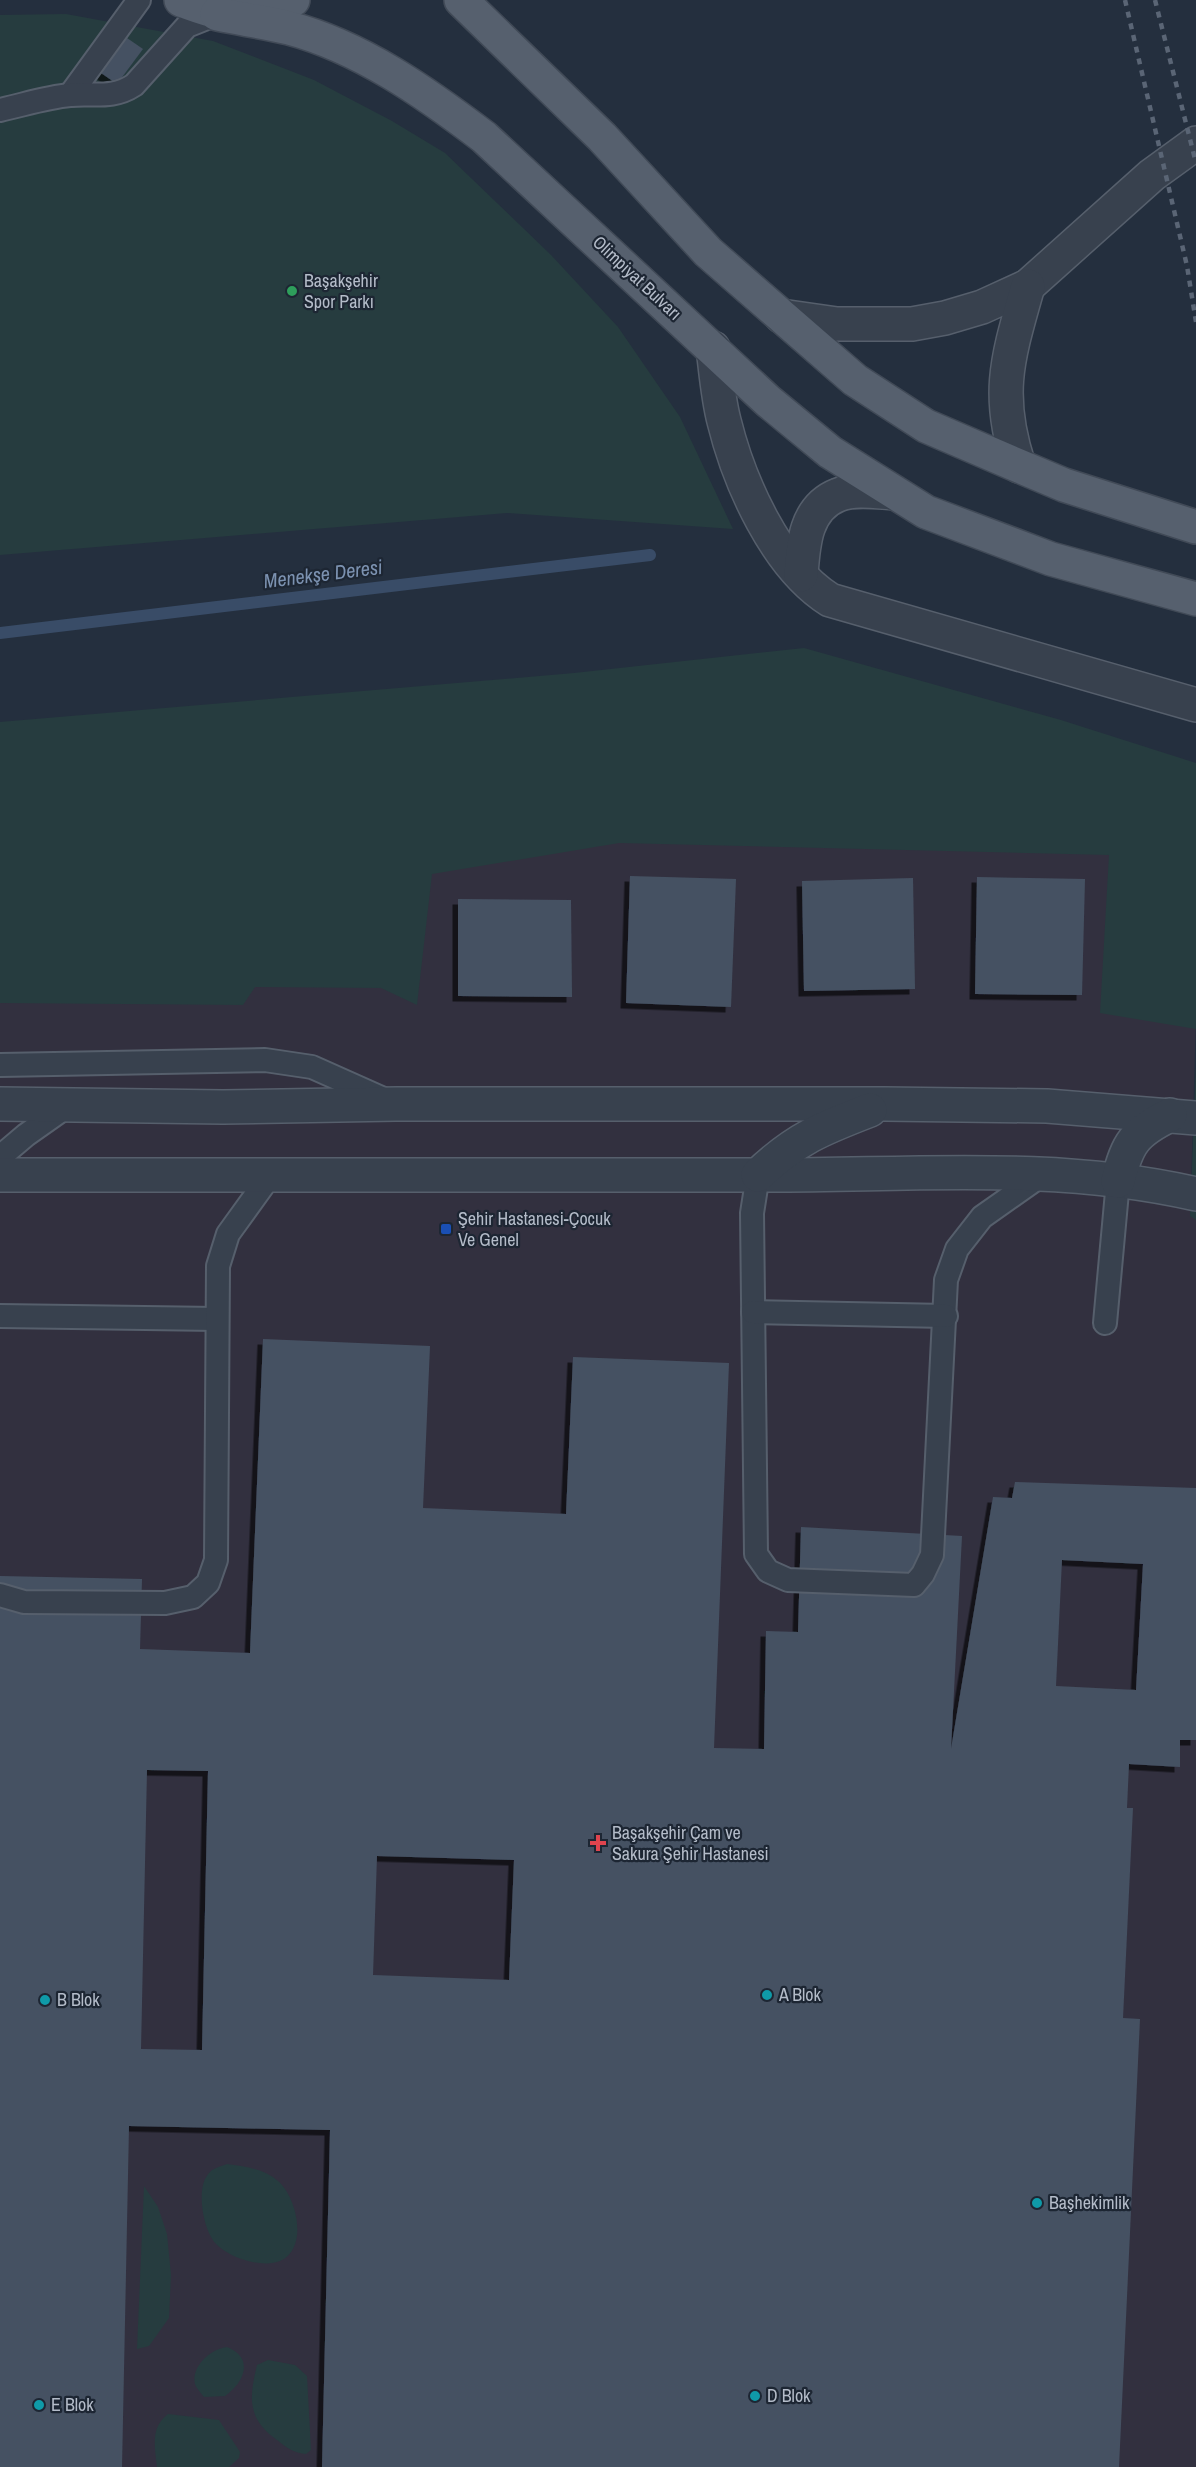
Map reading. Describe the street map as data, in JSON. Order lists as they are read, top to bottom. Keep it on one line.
{"streets":{"main road":["Olimpiyat Bulvarı"]},"water":["Menekşe Deresi"],"places":{"other":["Başakşehir Spor Parkı","A Blok","B Blok","Başhekimlik","D Blok","E Blok"],"transit":["Şehir Hastanesi-Çocuk Ve Genel"],"health":["Başakşehir Çam ve Sakura Şehir Hastanesi"]}}
